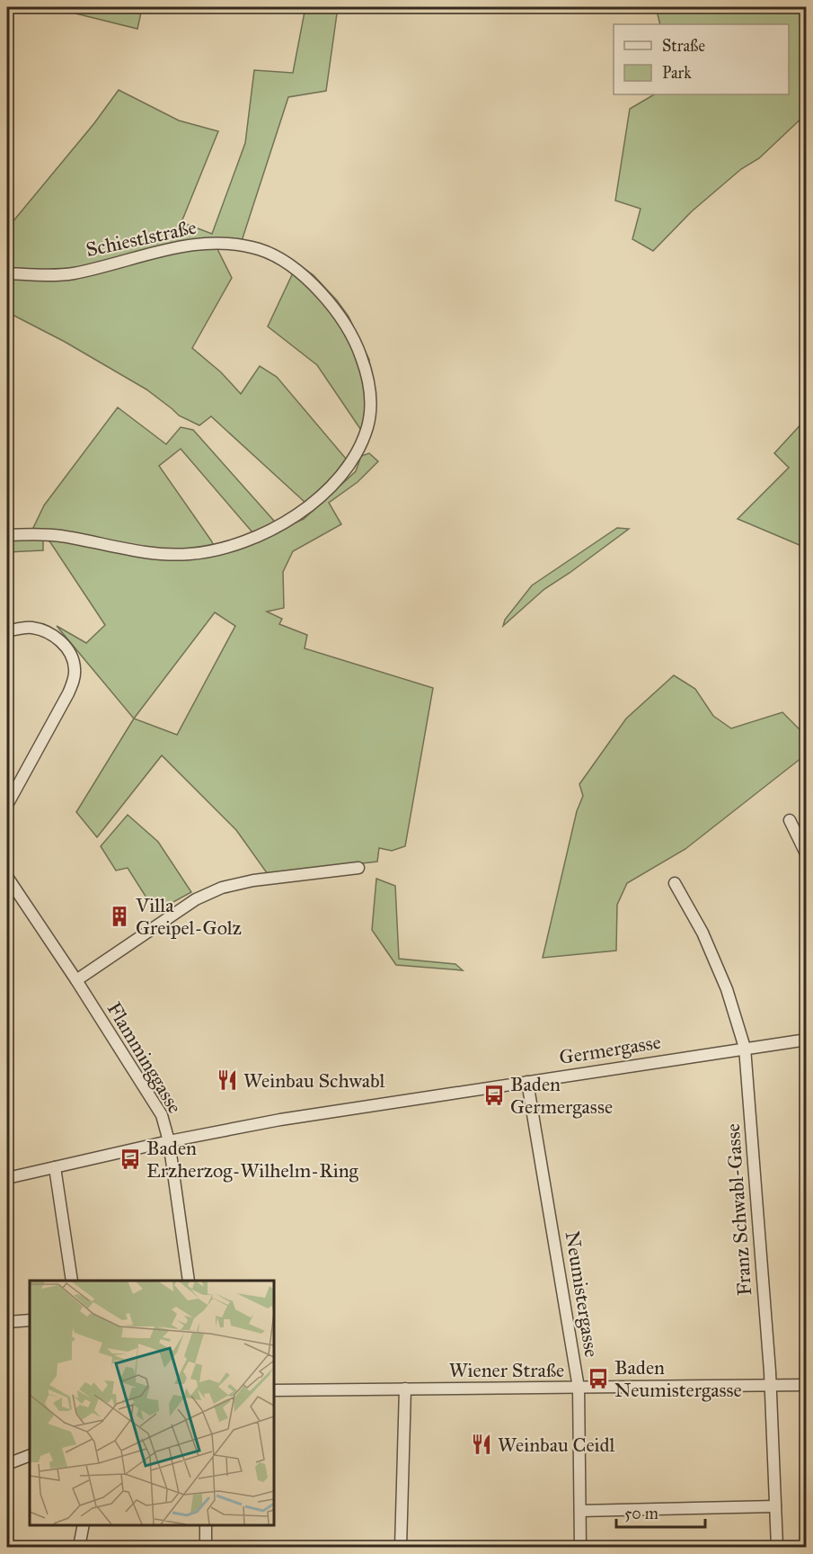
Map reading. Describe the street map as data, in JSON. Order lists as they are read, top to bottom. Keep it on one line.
{"streets":{"street":["Schiestlstraße","Germergasse","Flamminggasse","Franz Schwabl-Gasse","Neumistergasse","Wiener Straße"]},"crossings":[["Germergasse","Flamminggasse"],["Germergasse","Franz Schwabl-Gasse"],["Germergasse","Neumistergasse"],["Franz Schwabl-Gasse","Wiener Straße"],["Neumistergasse","Wiener Straße"]],"places":{"building":["Villa Greipel-Golz"],"restaurant":["Weinbau Schwabl","Weinbau Ceidl"],"bus stop":["Baden Germergasse","Baden Erzherzog-Wilhelm-Ring","Baden Neumistergasse"]},"legend":["Straße","Park"],"scale_bar":"50 m"}
